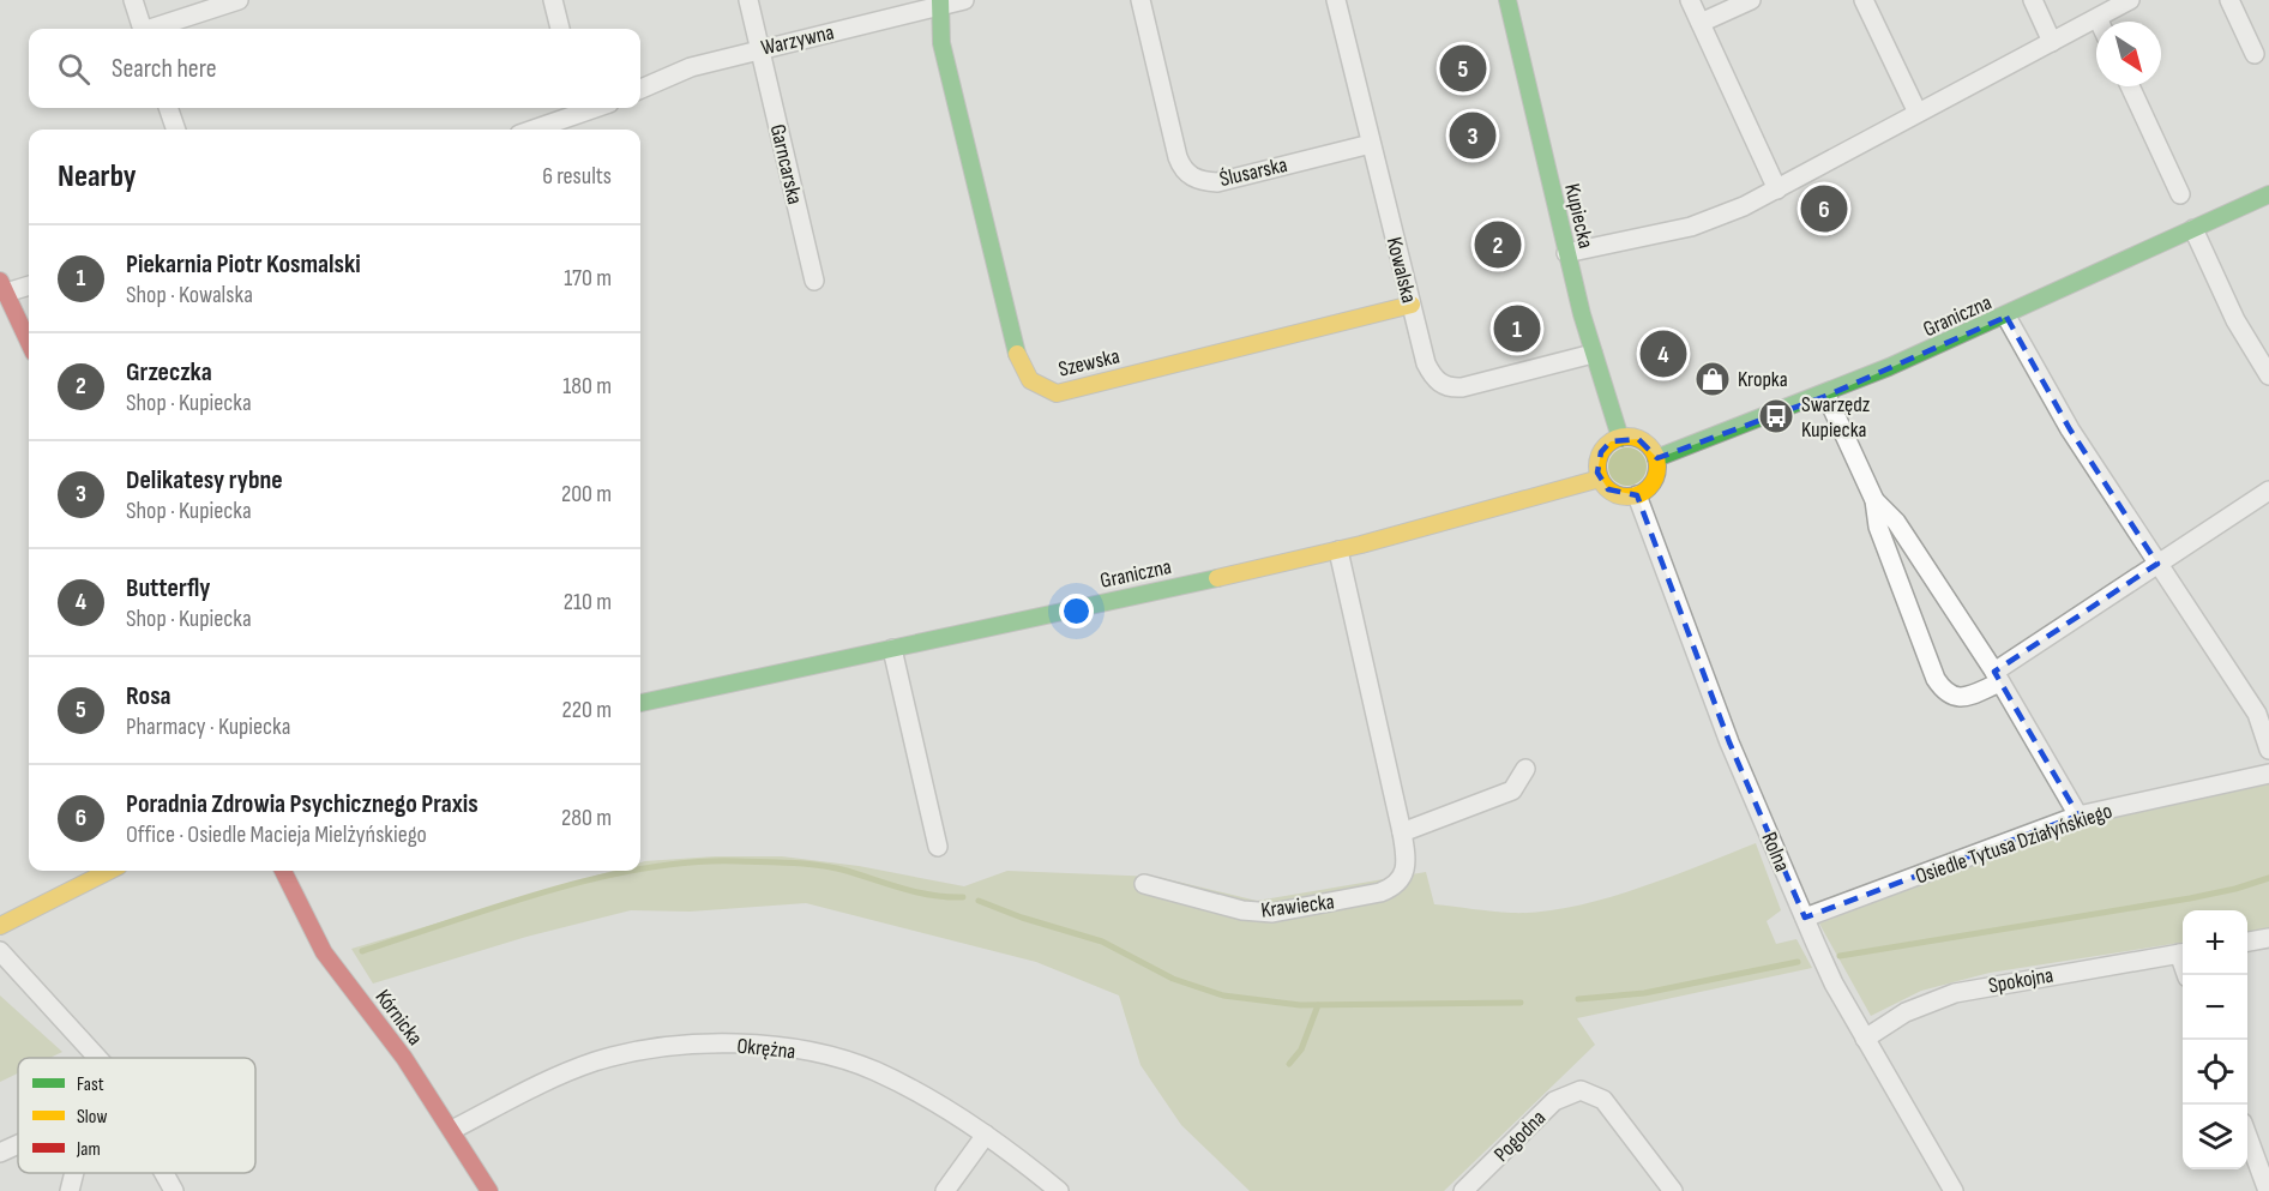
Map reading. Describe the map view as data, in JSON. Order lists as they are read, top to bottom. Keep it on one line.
{"streets":{"street":["Warzywna","Garncarska","Ślusarska","Kupiecka","Kowalska","Graniczna","Szewska","Osiedle Tytusa Działyńskiego","Rolna","Krawiecka","Spokojna","Kórnicka","Okrężna","Pogodna"]},"crossings":[["Warzywna","Garncarska"],["Warzywna","Szewska"],["Ślusarska","Kowalska"],["Kupiecka","Kowalska"],["Kupiecka","Graniczna"],["Kupiecka","Rolna"],["Kowalska","Szewska"],["Graniczna","Rolna"],["Graniczna","Krawiecka"],["Osiedle Tytusa Działyńskiego","Rolna"],["Rolna","Spokojna"],["Kórnicka","Okrężna"]],"places":{"shop":["Kropka"],"bus stop":["Swarzędz Kupiecka"]},"legend":["Fast","Slow","Jam"],"north":"bottom right","page":{"search":"Search here","pins":["5","3","6","2","1","4"],"heading":["Nearby","6 results"],"list":[{"mark":"1","name":"Piekarnia Piotr Kosmalski","note":"Shop · Kowalska","value":"170 m"},{"mark":"2","name":"Grzeczka","note":"Shop · Kupiecka","value":"180 m"},{"mark":"3","name":"Delikatesy rybne","note":"Shop · Kupiecka","value":"200 m"},{"mark":"4","name":"Butterfly","note":"Shop · Kupiecka","value":"210 m"},{"mark":"5","name":"Rosa","note":"Pharmacy · Kupiecka","value":"220 m"},{"mark":"6","name":"Poradnia Zdrowia Psychicznego Praxis","note":"Office · Osiedle Macieja Mielżyńskiego","value":"280 m"}],"map_buttons":["+","−"]}}
